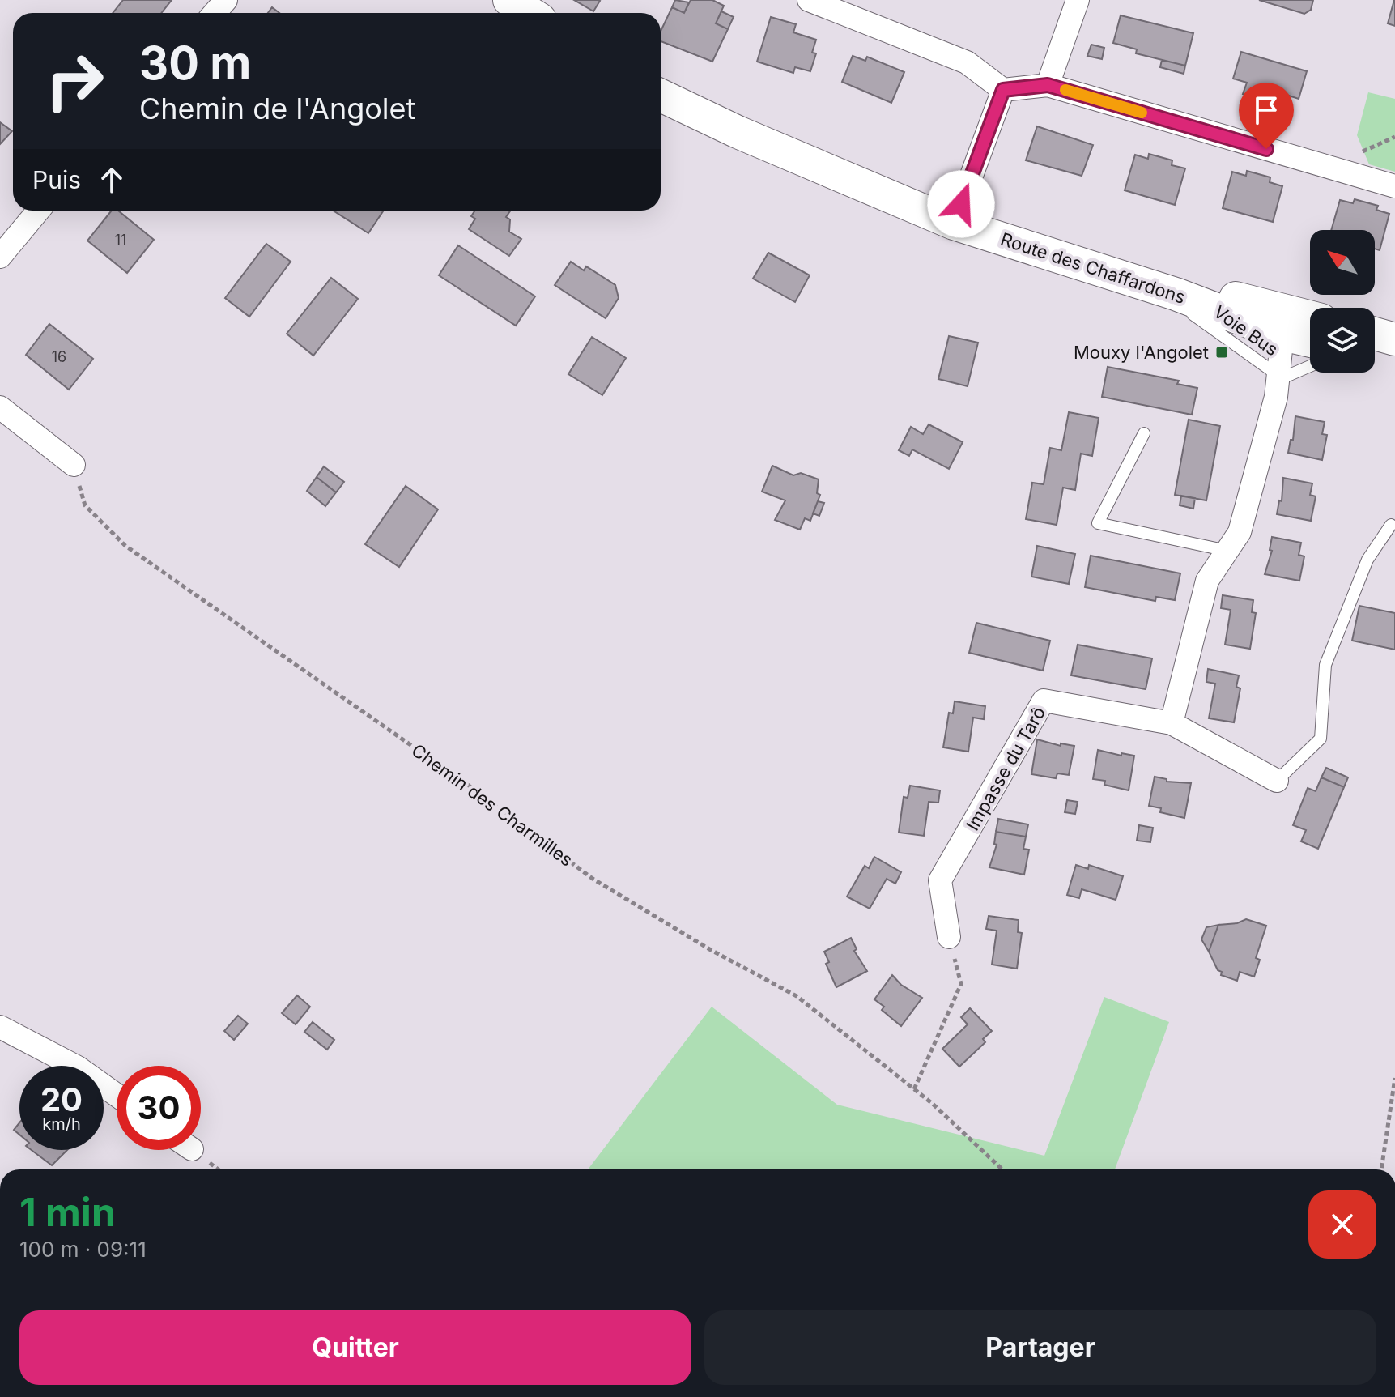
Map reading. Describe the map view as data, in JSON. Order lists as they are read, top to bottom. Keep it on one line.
{"streets":{"main road":["Route des Chaffardons"],"street":["Impasse du Tarô"],"lane":["Voie Bus"],"path":["Chemin des Charmilles"]},"crossings":[["Route des Chaffardons","Voie Bus"]],"places":{"transit":["Mouxy l'Angolet"]},"house_numbers":["11","16"],"north":"top left","page":{"turn":["30 m","Chemin de l'Angolet"],"then":"Puis","speed":"20 km/h","limit":"30","heading":["1 min","100 m · 09:11"],"buttons":["Quitter","Partager"]}}
